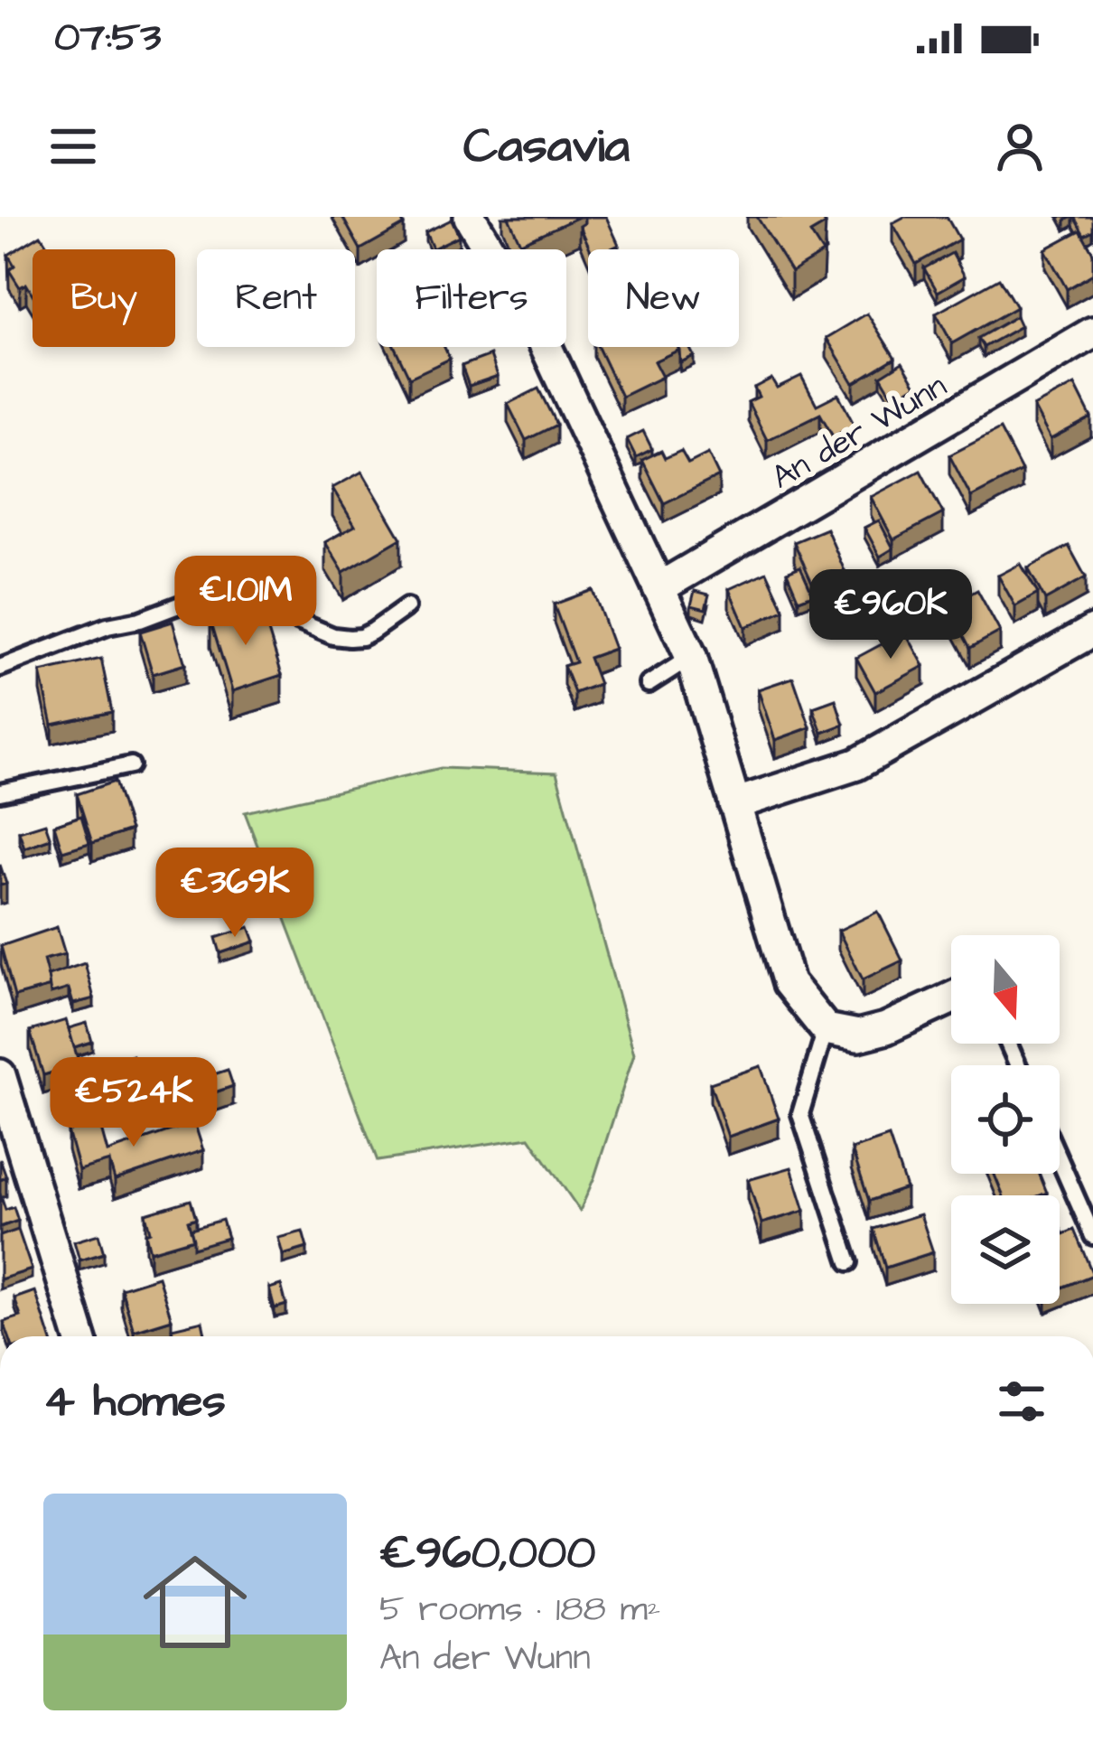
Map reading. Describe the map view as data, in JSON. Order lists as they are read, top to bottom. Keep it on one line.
{"streets":{"street":["An der Wunn"]},"north":"bottom","page":{"status":"07:53","header":"Casavia","chip":["Buy","Rent","Filters","New"],"price":["€1.01M","€960K","€369K","€524K"],"heading":"4 homes","list":[{"name":"€960,000","note":"5 rooms · 188 m² · An der Wunn"}]}}
